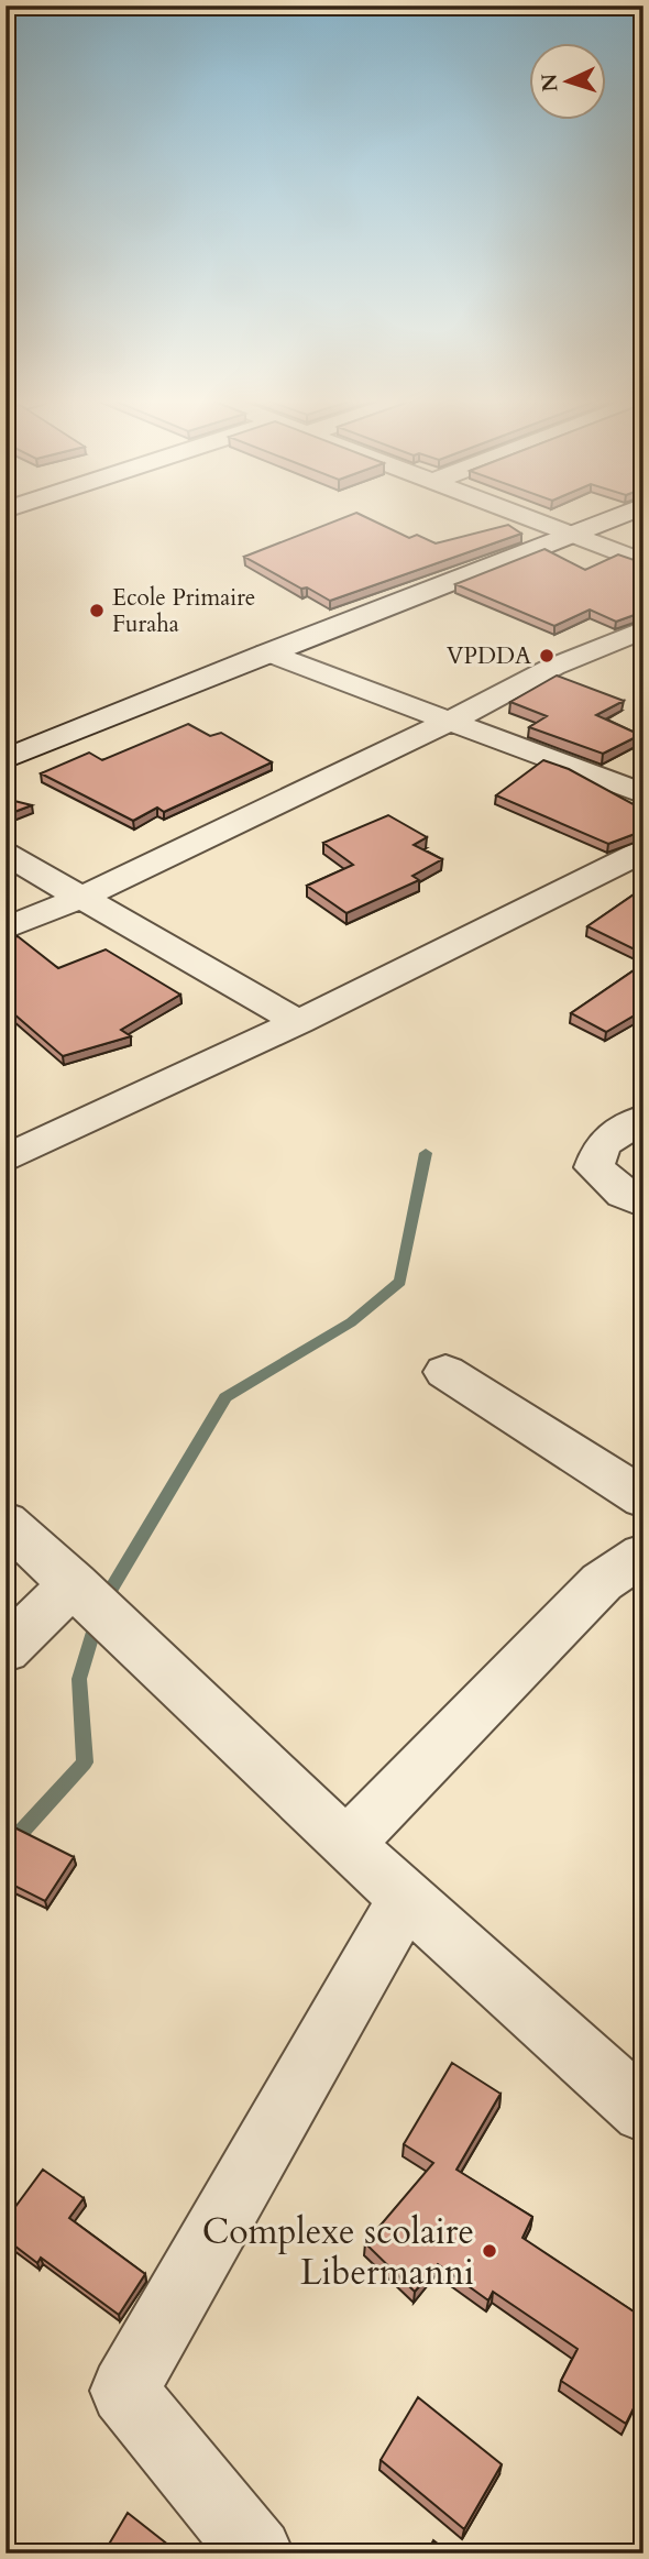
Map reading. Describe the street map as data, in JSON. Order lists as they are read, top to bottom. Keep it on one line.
{"places":["Ecole Primaire Furaha","VPDDA","Complexe scolaire Libermanni"],"north":"left"}
